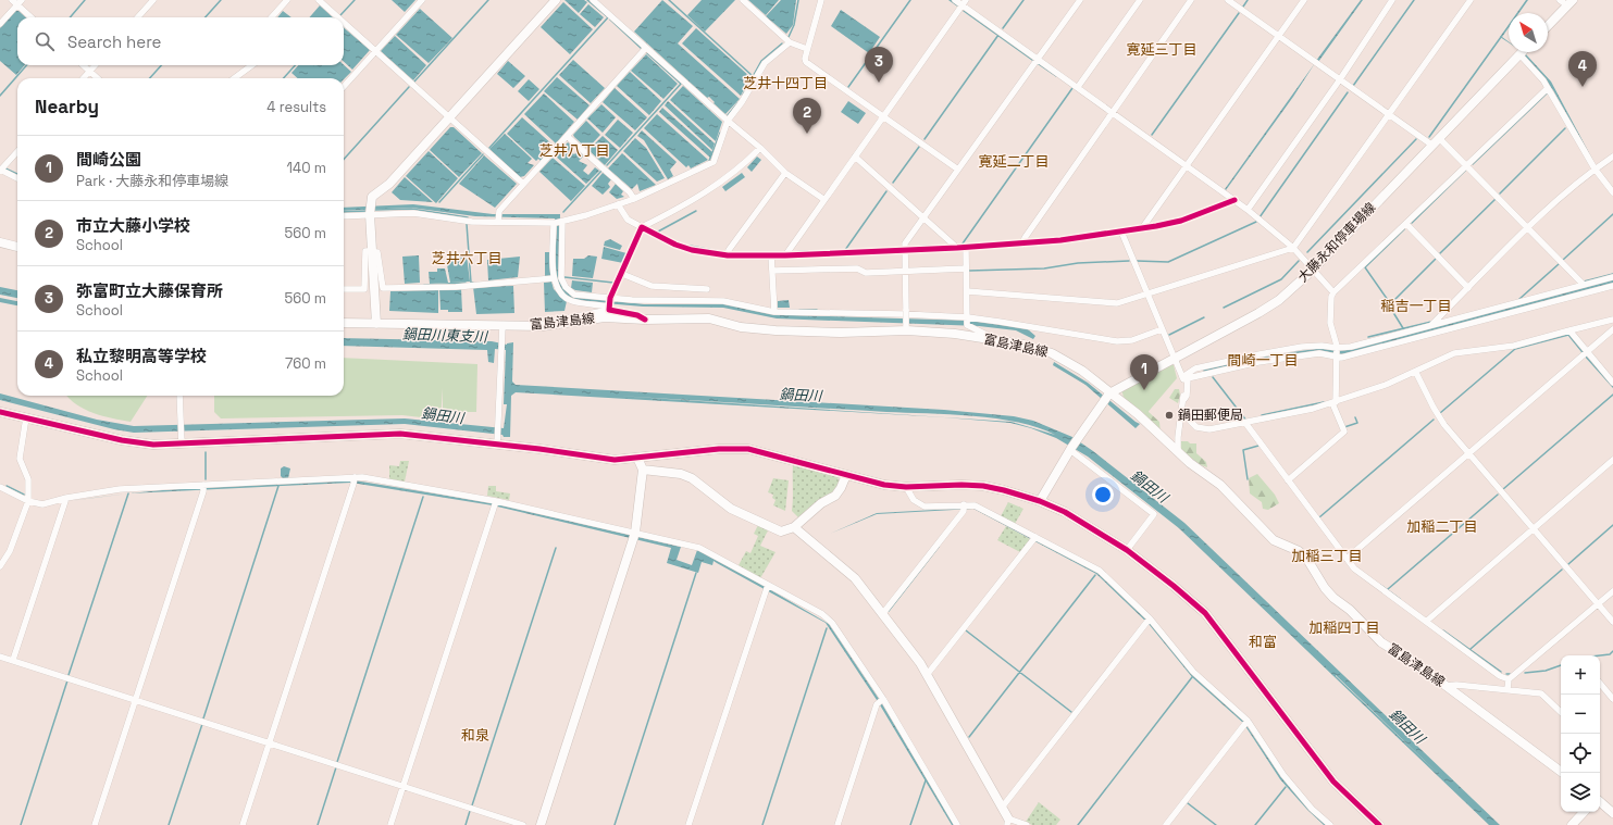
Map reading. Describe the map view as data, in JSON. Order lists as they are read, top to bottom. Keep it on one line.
{"streets":{"street":["大藤永和停車場線","富島津島線"]},"crossings":[["大藤永和停車場線","富島津島線"]],"districts":["寛延三丁目","芝井十四丁目","芝井八丁目","寛延二丁目","芝井六丁目","稲吉一丁目","間崎一丁目","加稲二丁目","加稲三丁目","加稲四丁目","和富","和泉"],"water":["鍋田川東支川","鍋田川"],"places":["鍋田郵便局"],"north":"top left","page":{"search":"Search here","pins":["3","4","2","1"],"heading":["Nearby","4 results"],"list":[{"mark":"1","name":"間崎公園","note":"Park · 大藤永和停車場線","value":"140 m"},{"mark":"2","name":"市立大藤小学校","note":"School","value":"560 m"},{"mark":"3","name":"弥富町立大藤保育所","note":"School","value":"560 m"},{"mark":"4","name":"私立黎明高等学校","note":"School","value":"760 m"}],"map_buttons":["+","−"]}}
